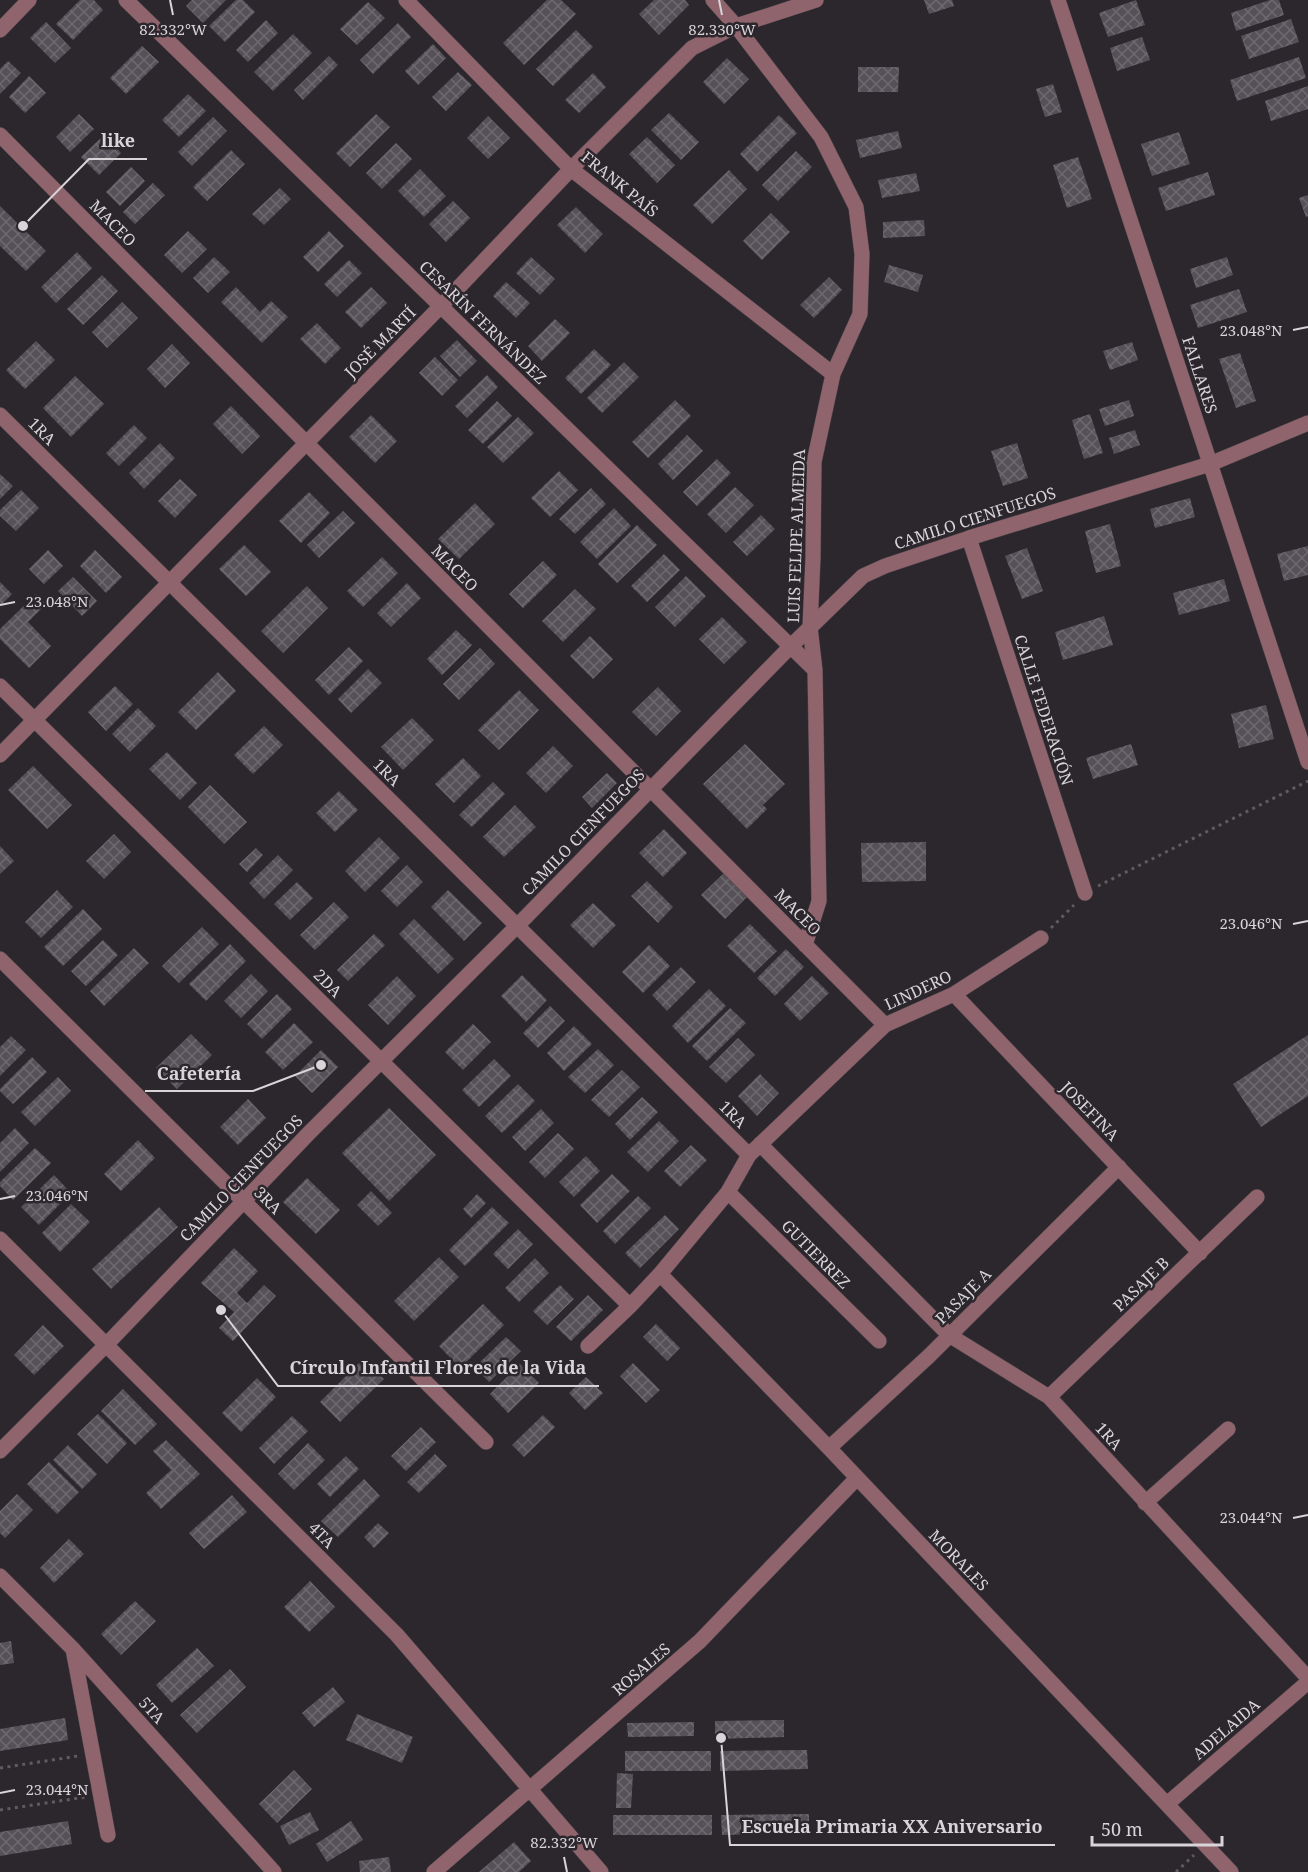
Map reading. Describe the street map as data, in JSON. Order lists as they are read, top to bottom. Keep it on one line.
{"streets":{"street":["FRANK PAÍS","MACEO","CESARÍN FERNÁNDEZ","JOSÉ MARTÍ","FALLARES","1RA","CAMILO CIENFUEGOS","LUIS FELIPE ALMEIDA","CALLE FEDERACIÓN","2DA","LINDERO","JOSEFINA","3RA","GUTIERREZ","PASAJE B","PASAJE A","4TA","MORALES","ROSALES","5TA","ADELAIDA"]},"crossings":[["FRANK PAÍS","JOSÉ MARTÍ"],["FRANK PAÍS","LUIS FELIPE ALMEIDA"],["MACEO","JOSÉ MARTÍ"],["MACEO","CAMILO CIENFUEGOS"],["MACEO","LUIS FELIPE ALMEIDA"],["MACEO","LINDERO"],["CESARÍN FERNÁNDEZ","JOSÉ MARTÍ"],["CESARÍN FERNÁNDEZ","CAMILO CIENFUEGOS"],["CESARÍN FERNÁNDEZ","LUIS FELIPE ALMEIDA"],["JOSÉ MARTÍ","1RA"],["JOSÉ MARTÍ","LUIS FELIPE ALMEIDA"],["JOSÉ MARTÍ","2DA"],["FALLARES","CAMILO CIENFUEGOS"],["1RA","CAMILO CIENFUEGOS"],["1RA","LINDERO"],["1RA","PASAJE B"],["1RA","PASAJE A"],["1RA","ADELAIDA"],["CAMILO CIENFUEGOS","LUIS FELIPE ALMEIDA"],["CAMILO CIENFUEGOS","CALLE FEDERACIÓN"],["CAMILO CIENFUEGOS","2DA"],["CAMILO CIENFUEGOS","3RA"],["CAMILO CIENFUEGOS","4TA"],["2DA","LINDERO"],["LINDERO","JOSEFINA"],["LINDERO","GUTIERREZ"],["LINDERO","MORALES"],["JOSEFINA","PASAJE B"],["JOSEFINA","PASAJE A"],["PASAJE A","MORALES"],["4TA","ROSALES"],["MORALES","ROSALES"],["MORALES","ADELAIDA"]],"places":["like","Cafetería","Círculo Infantil Flores de la Vida","Escuela Primaria XX Aniversario"],"scale_bar":"50 m","coordinates":["82.332°W","82.330°W","23.048°N","23.046°N","23.044°N"]}
